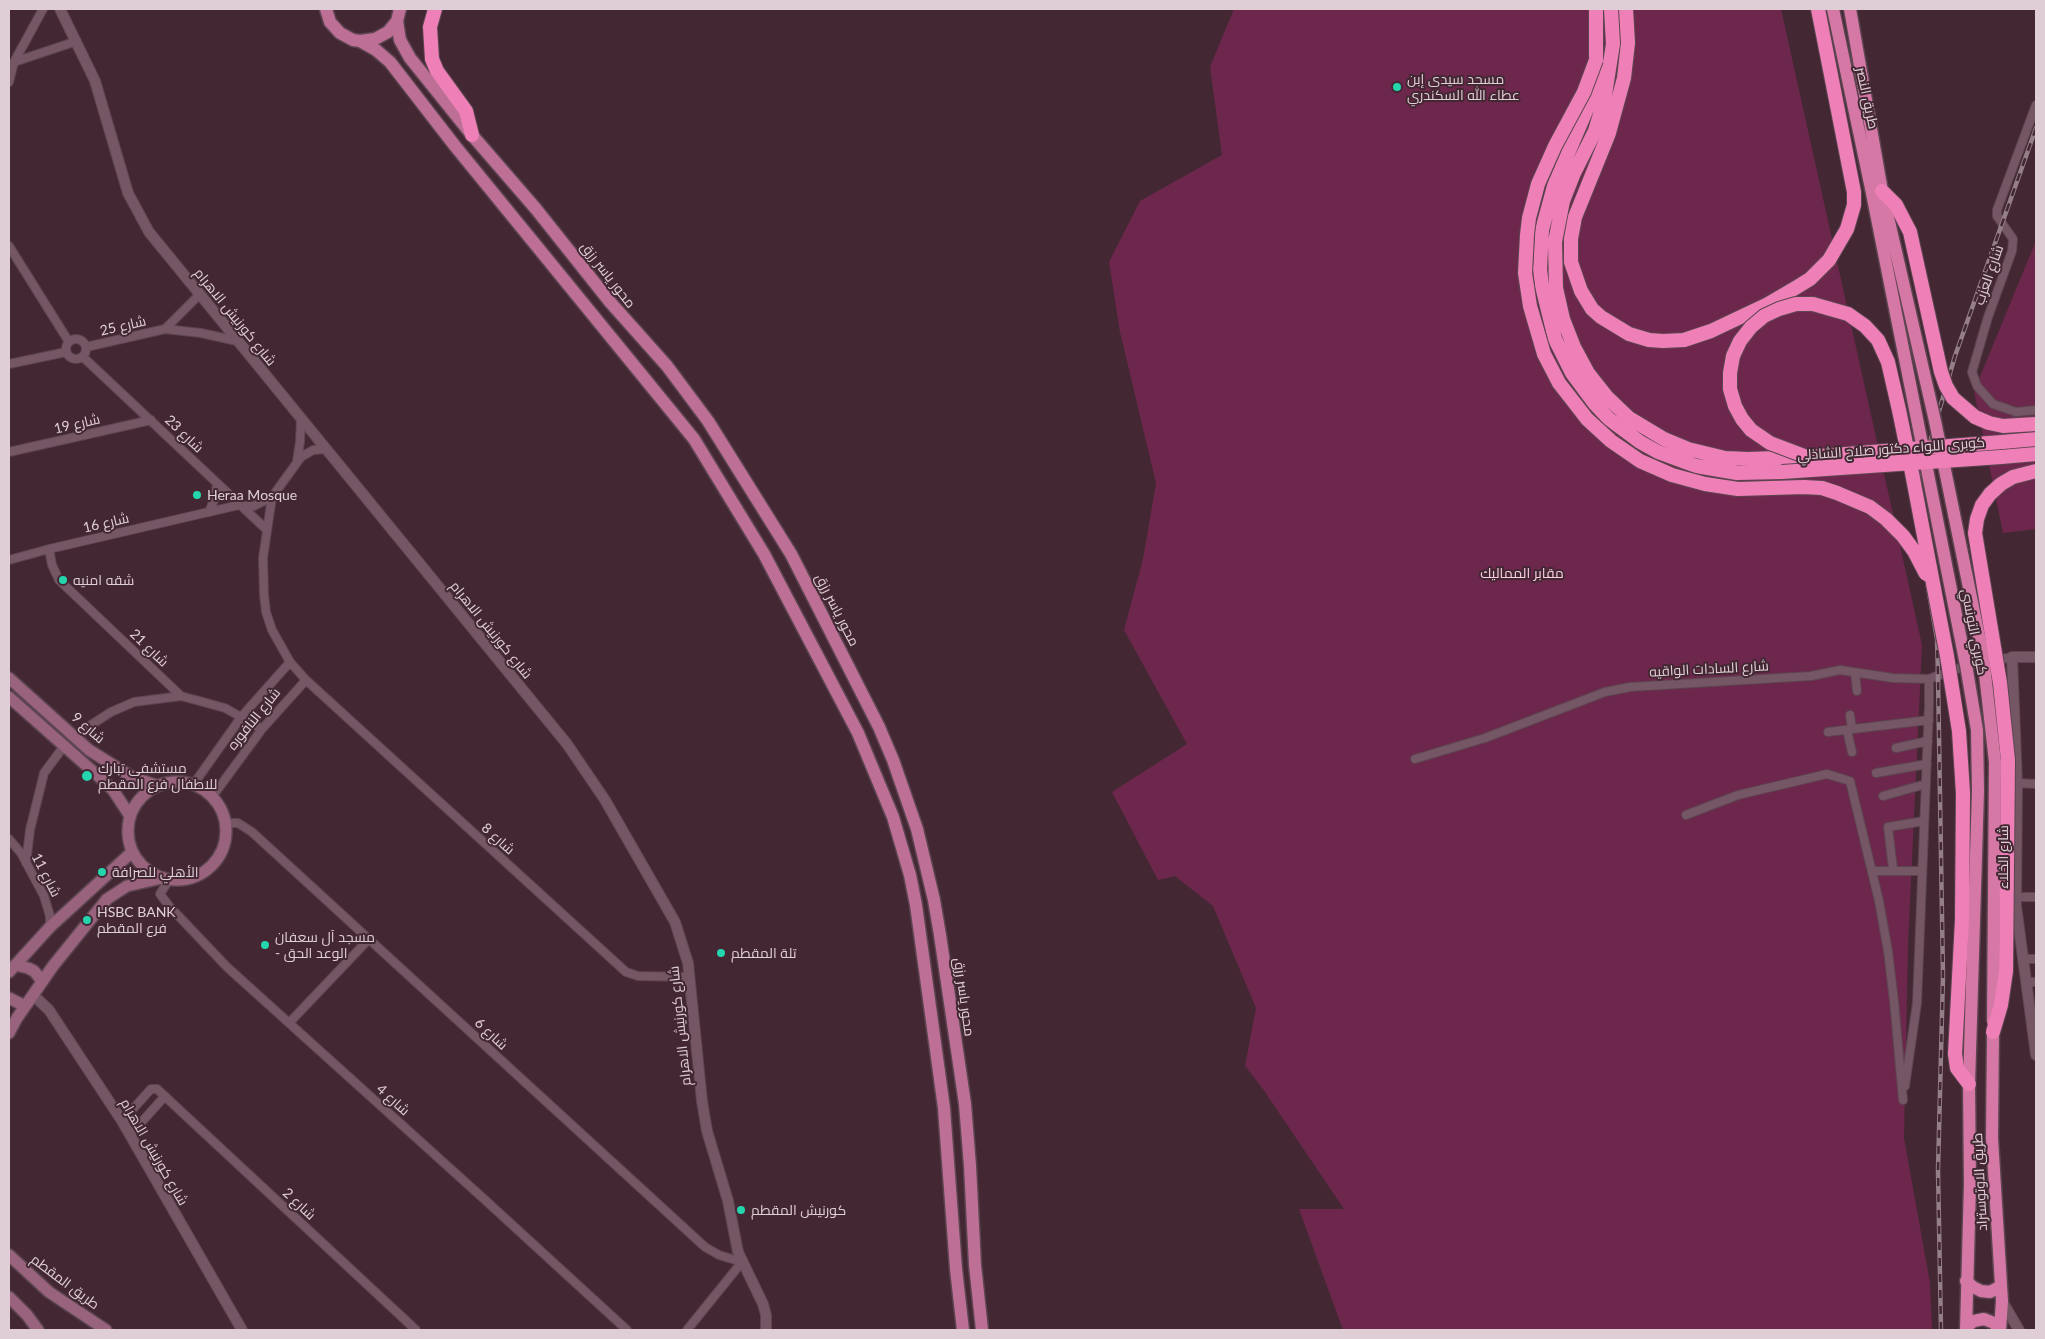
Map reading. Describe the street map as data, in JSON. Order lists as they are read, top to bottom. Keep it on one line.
{"streets":{"highway":["طريق النصر","كوبرى اللواء دكتور صلاح الشاذلي","كوبري التونسي","طريق الاوتوستراد"],"main road":["محور ياسر رزق","شارع 9","طريق المقطم"],"street":["شارع العزب","شارع كورنيش الاهرام","شارع 25","شارع 19","شارع 23","شارع 16","شارع 21","شارع السادات الواقيه","شارع النافوره","شارع 8","شارع الخلاء","شارع 11","شارع 6","شارع 4","شارع 2"]},"crossings":[["طريق النصر","كوبري التونسي"],["شارع كورنيش الاهرام","شارع 25"],["شارع كورنيش الاهرام","شارع 8"],["شارع كورنيش الاهرام","شارع 6"],["شارع 25","شارع 23"],["شارع 19","شارع 23"],["شارع 23","شارع 16"],["شارع 16","شارع 21"],["كوبري التونسي","طريق الاوتوستراد"],["شارع 21","شارع النافوره"],["شارع السادات الواقيه","شارع الخلاء"],["شارع النافوره","شارع 9"],["شارع النافوره","شارع 8"],["شارع النافوره","شارع 6"],["شارع النافوره","شارع 4"],["شارع 9","شارع 6"],["شارع 9","شارع 4"],["شارع 6","شارع 4"]],"parks":["مقابر المماليك"],"places":["مسجد سيدى إبن عطاء الله السكندري","Heraa Mosque","شقه امنيه","مستشفى تبارك للاطفال فرع المقطم","الأهلي للصرافة","HSBC BANK فرع المقطم","مسجد آل سعفان - الوعد الحق","تلة المقطم","كورنيش المقطم"]}
